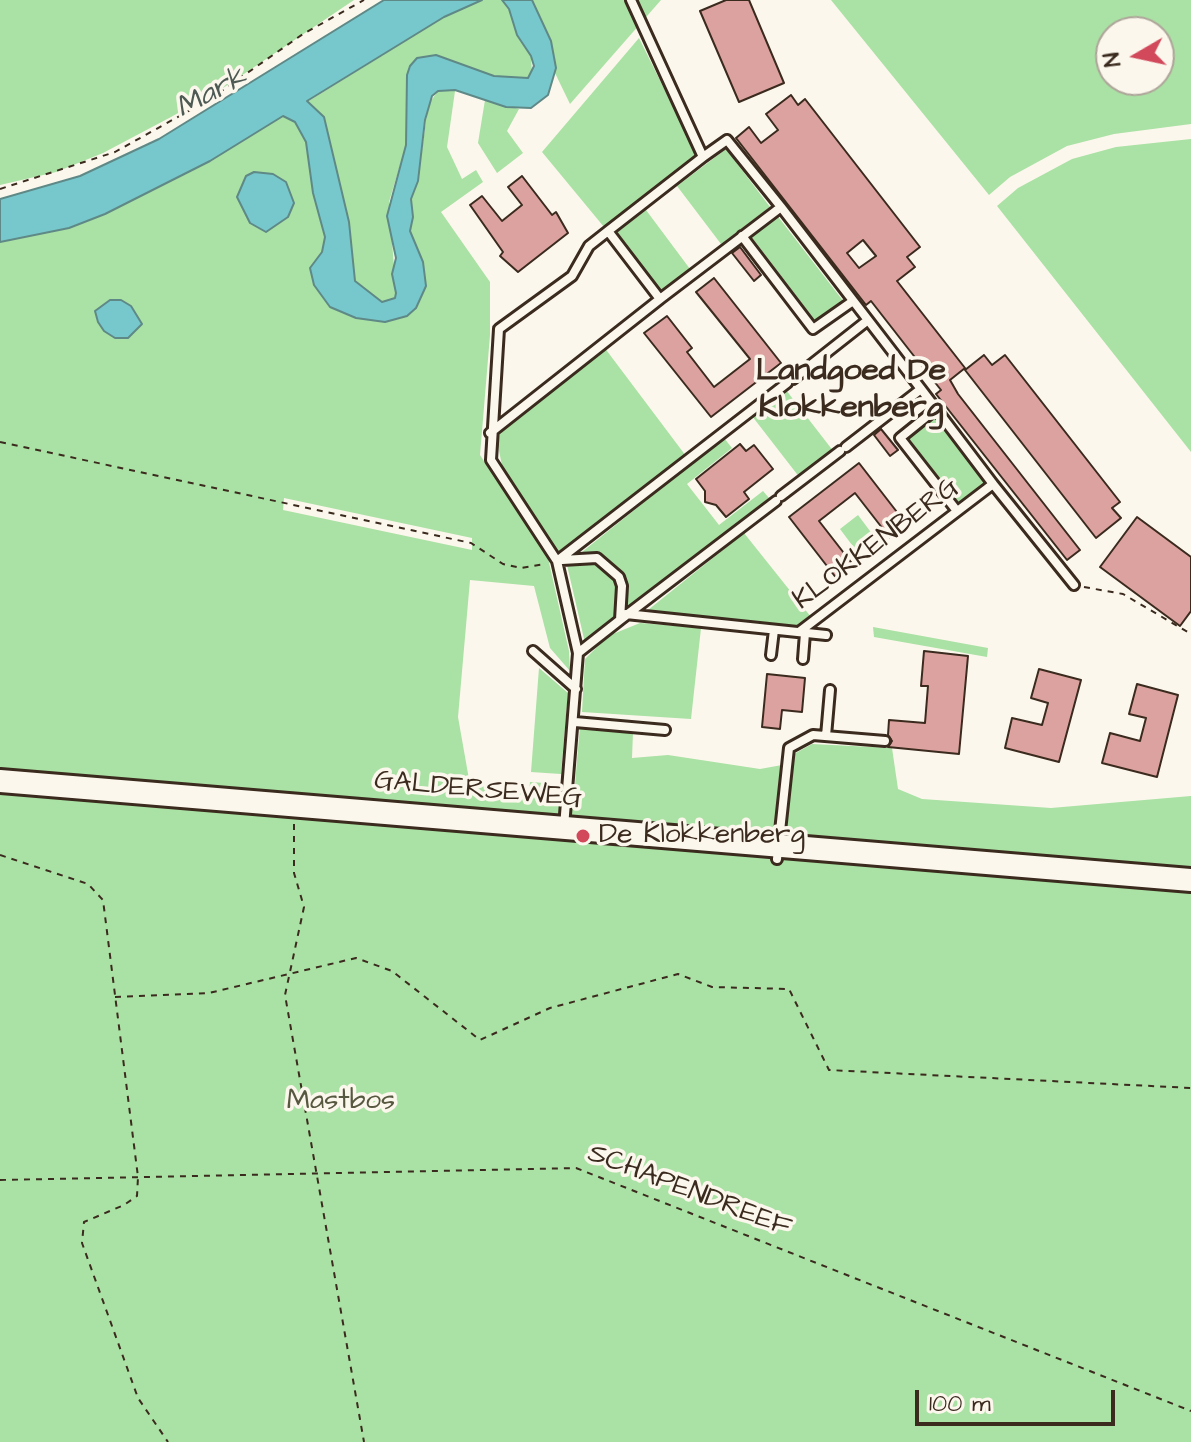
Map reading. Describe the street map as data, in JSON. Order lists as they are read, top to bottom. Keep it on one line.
{"streets":{"street":["GALDERSEWEG"],"lane":["KLOKKENBERG"],"path":["SCHAPENDREEF"]},"districts":["Landgoed De Klokkenberg"],"water":["Mark"],"parks":["Mastbos"],"places":["De Klokkenberg"],"scale_bar":"100 m","north":"left"}
